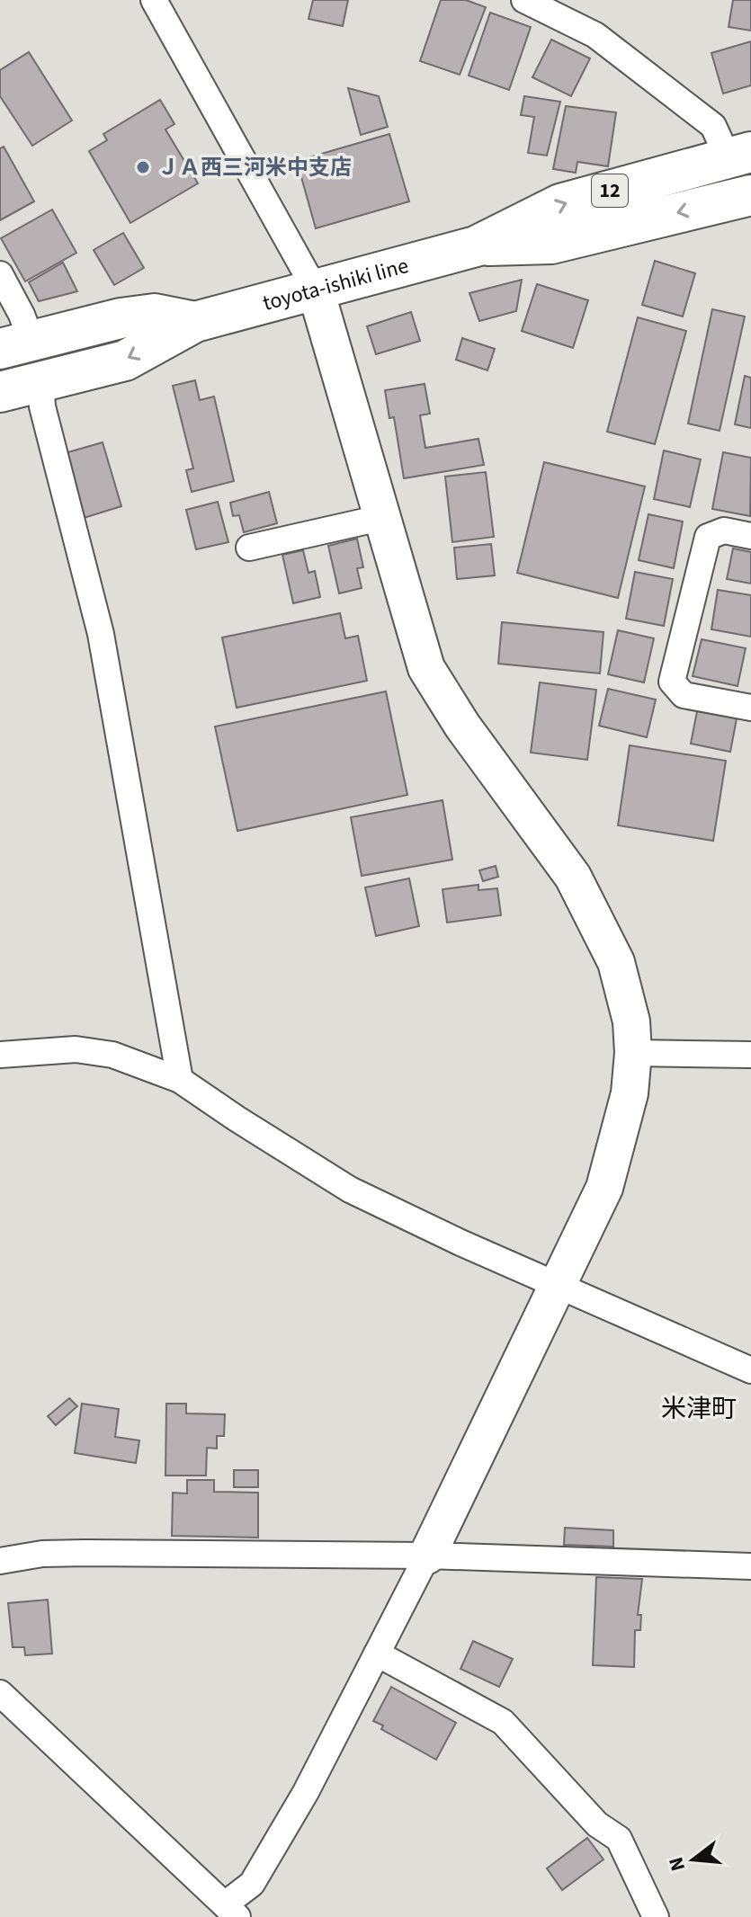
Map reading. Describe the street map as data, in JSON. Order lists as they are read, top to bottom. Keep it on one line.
{"streets":{"main road":["12","toyota-ishiki line"]},"districts":["米津町"],"places":["ＪＡ西三河米中支店"],"north":"left"}
